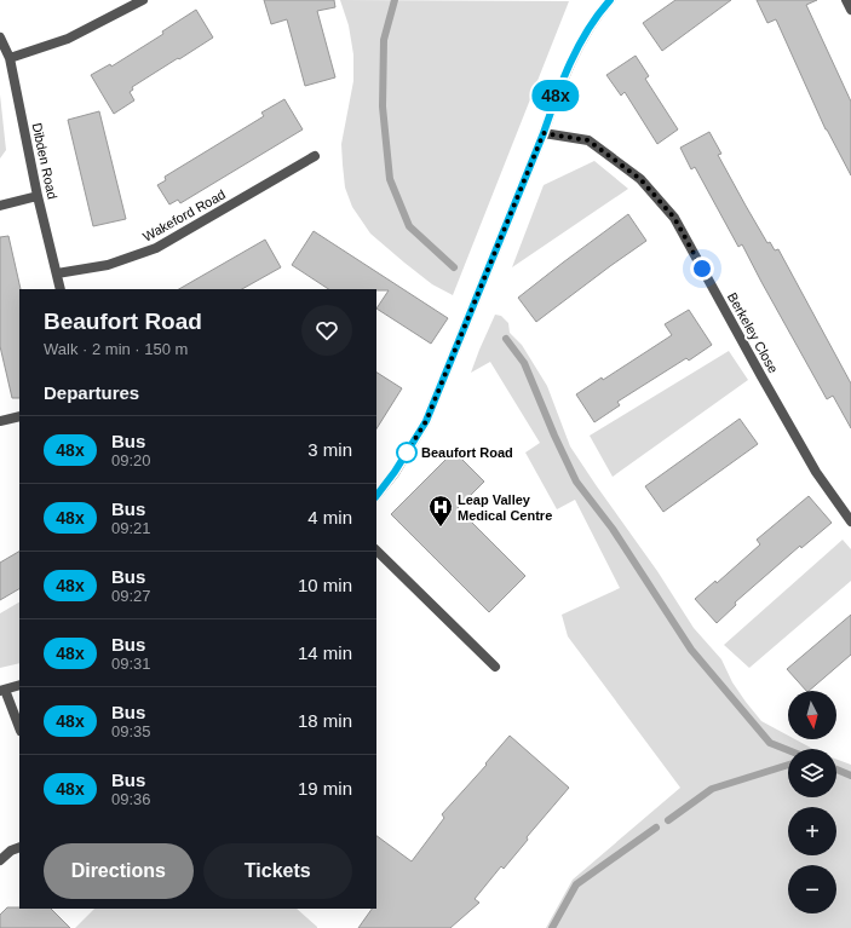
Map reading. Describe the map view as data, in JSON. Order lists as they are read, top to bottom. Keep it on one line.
{"streets":{"street":["Dibden Road","Wakeford Road","Berkeley Close"]},"crossings":[["Dibden Road","Wakeford Road"]],"places":{"other":["Beaufort Road"],"hospital":["Leap Valley Medical Centre"]},"lines":["bus line 48x"],"north":"bottom","page":{"on_map":"48x","heading":[["Beaufort Road","Walk · 2 min · 150 m"],"Departures"],"list":[{"mark":"48x","name":"Bus","note":"09:20","value":"3 min"},{"mark":"48x","name":"Bus","note":"09:21","value":"4 min"},{"mark":"48x","name":"Bus","note":"09:27","value":"10 min"},{"mark":"48x","name":"Bus","note":"09:31","value":"14 min"},{"mark":"48x","name":"Bus","note":"09:35","value":"18 min"},{"mark":"48x","name":"Bus","note":"09:36","value":"19 min"}],"map_buttons":["+","−"],"buttons":["Directions","Tickets"]}}
